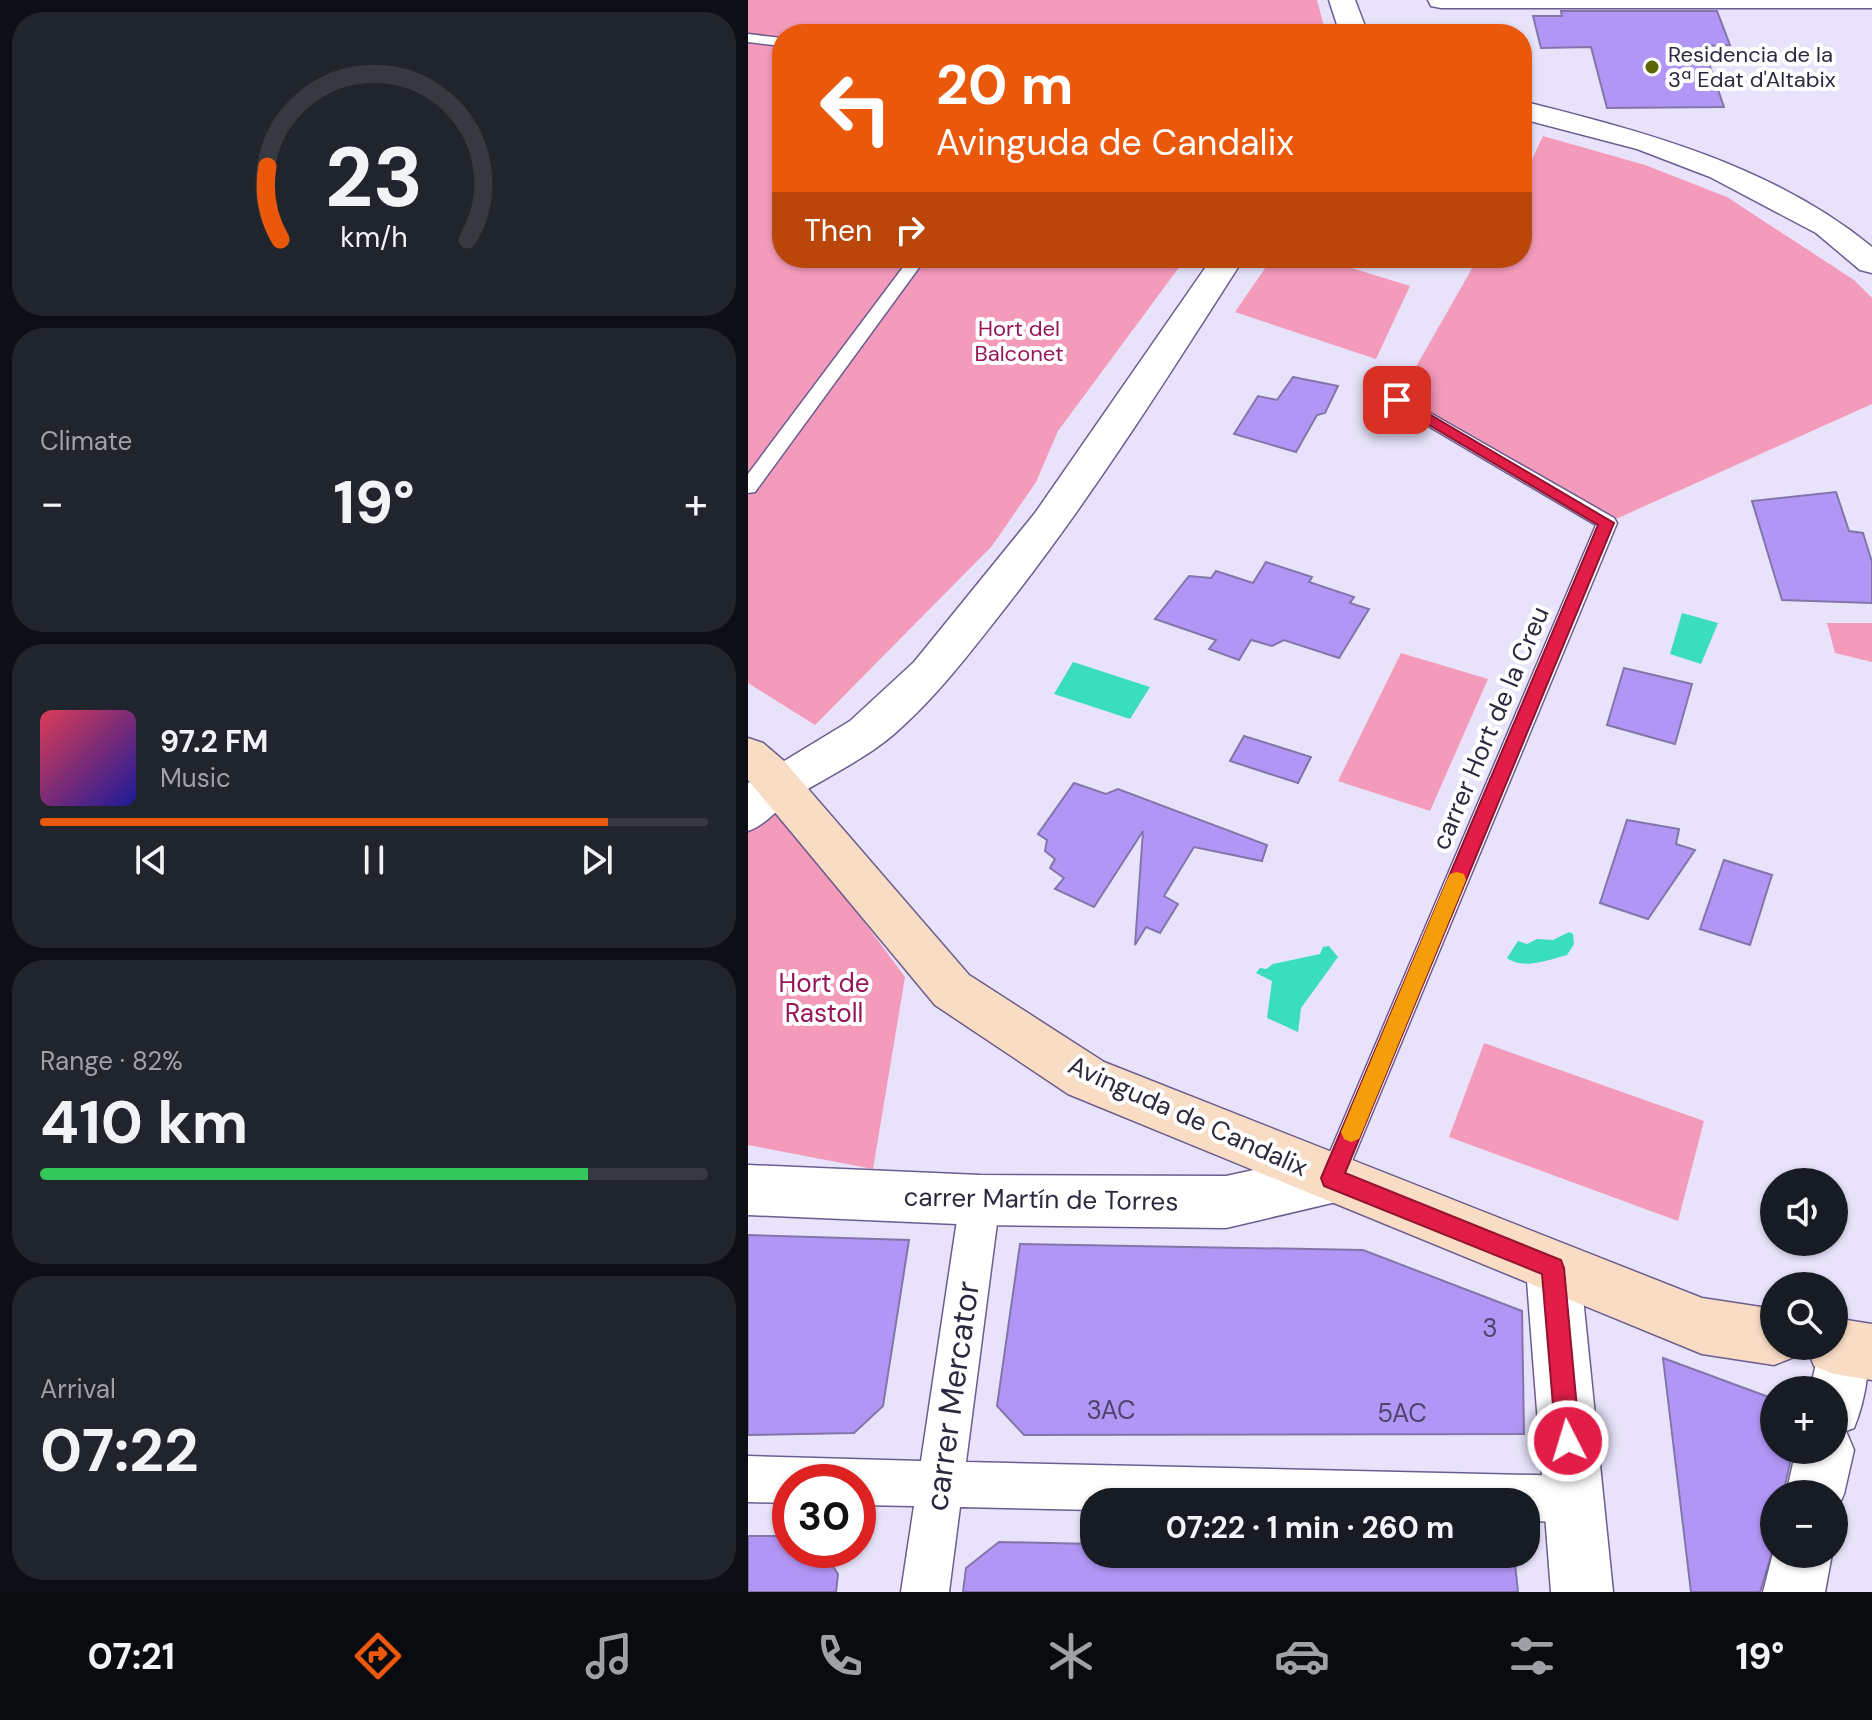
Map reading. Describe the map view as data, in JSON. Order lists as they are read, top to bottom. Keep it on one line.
{"streets":{"main road":["Avinguda de Candalix"],"street":["carrer Martín de Torres","carrer Mercator"],"lane":["carrer Hort de la Creu"]},"crossings":[["carrer Hort de la Creu","Avinguda de Candalix"],["carrer Hort de la Creu","carrer Martín de Torres"],["Avinguda de Candalix","carrer Martín de Torres"],["carrer Martín de Torres","carrer Mercator"]],"parks":["Hort del Balconet","Hort de Rastoll"],"places":["Residencia de la 3ª Edat d'Altabix"],"house_numbers":["3","3AC","5AC"],"page":{"turn":["20 m","Avinguda de Candalix"],"then":"Then","tile":["Climate",["Range · 82%","410 km"],["Arrival","07:22"]],"heat":["−","19°","+"],"song":["97.2 FM","Music"],"map_buttons":["+","−"],"limit":"30","trip":"07:22 · 1 min · 260 m","tabs":["07:21","19°"],"gauge":["23","km/h"]}}
